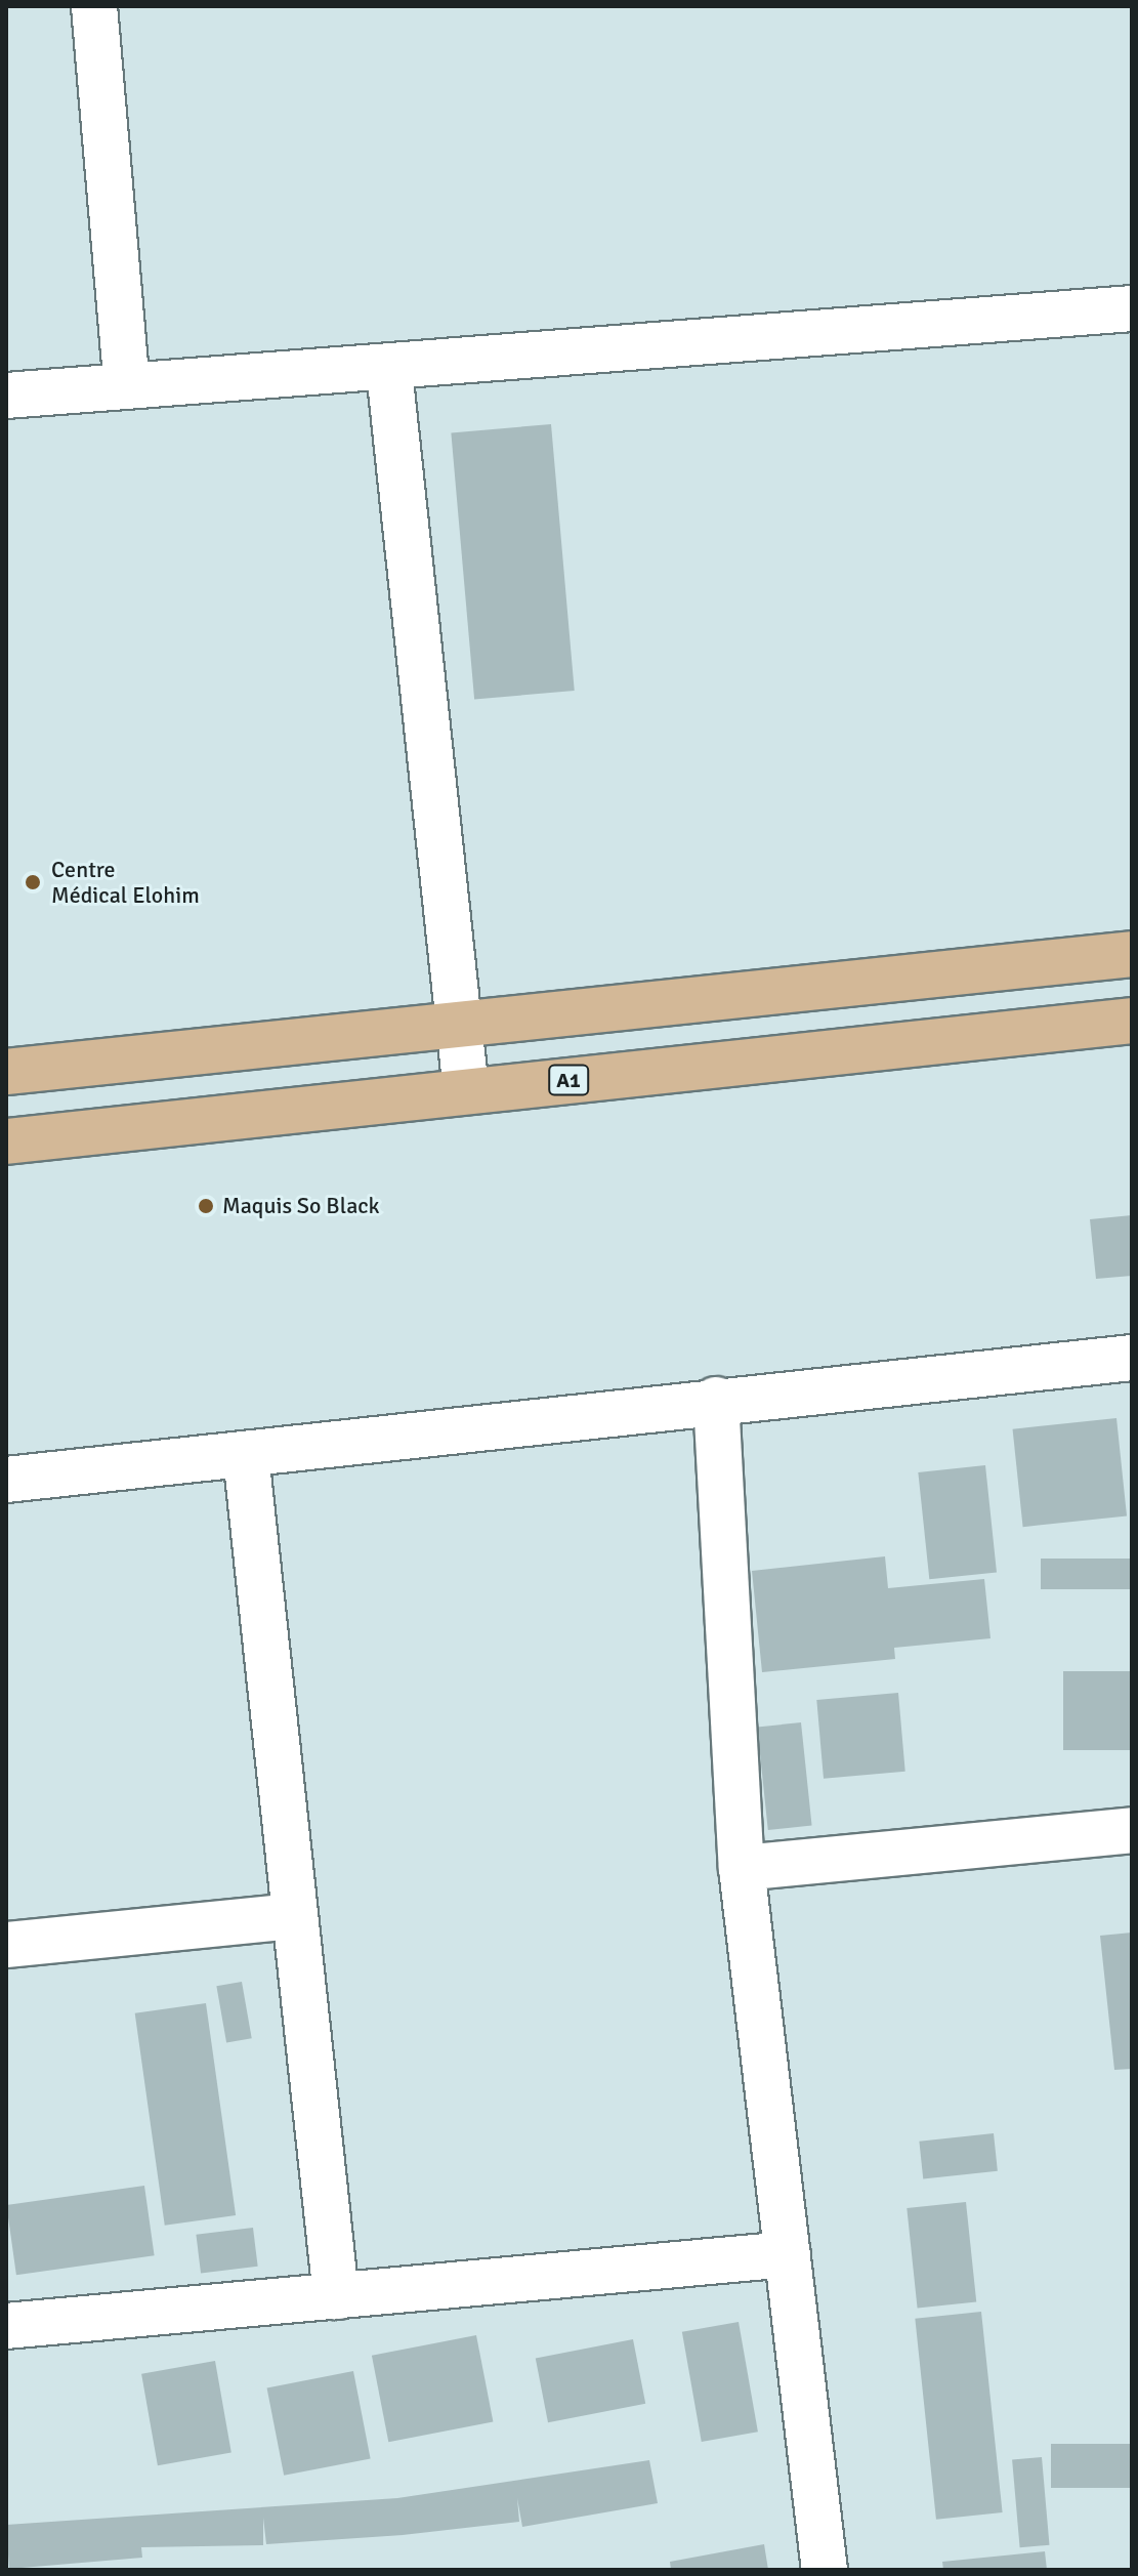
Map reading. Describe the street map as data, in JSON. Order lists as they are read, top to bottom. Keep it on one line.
{"streets":{"main road":["A1"]},"places":["Centre Médical Elohim","Maquis So Black"]}
